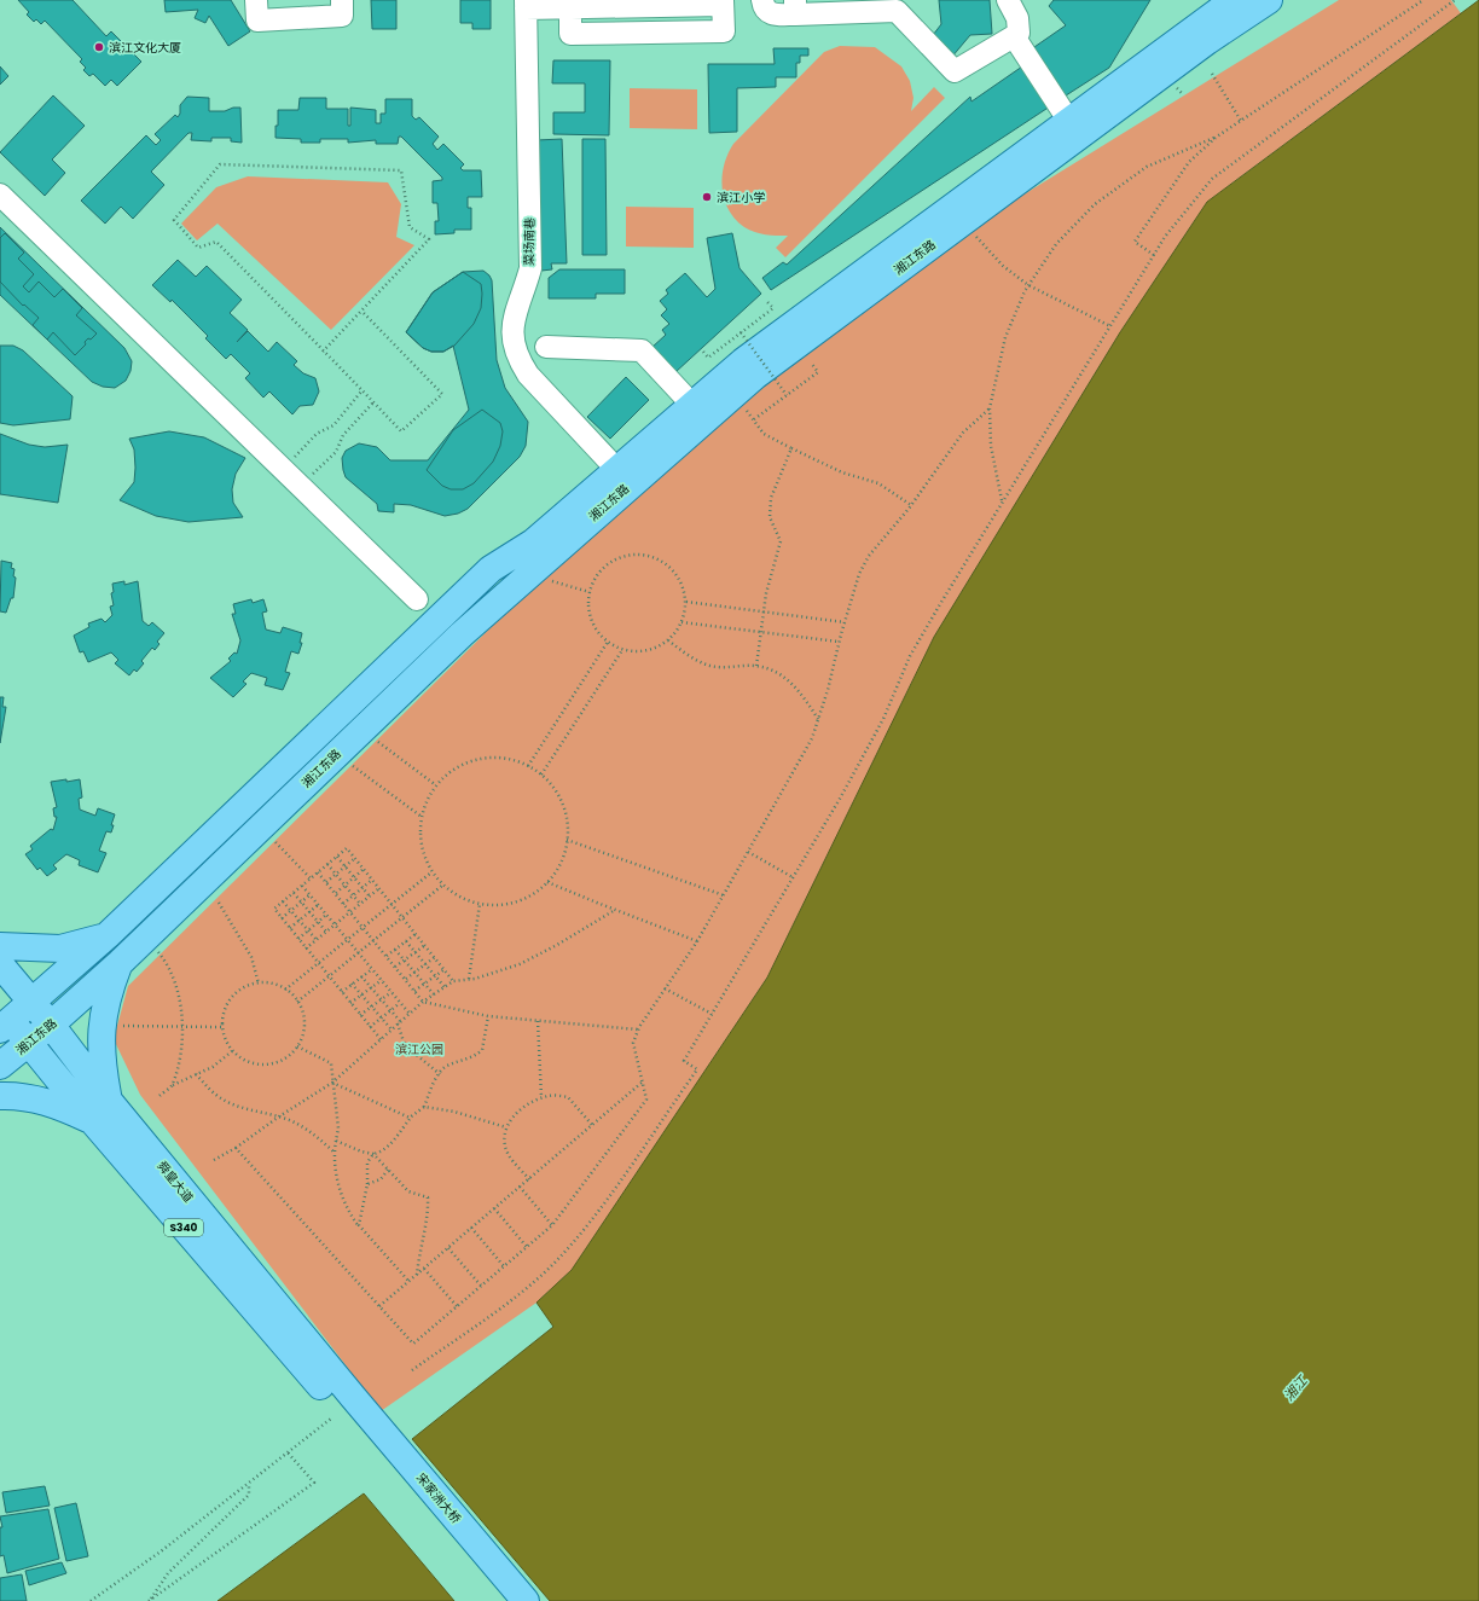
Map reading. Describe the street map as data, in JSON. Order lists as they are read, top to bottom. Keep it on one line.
{"streets":{"main road":["湘江东路","舜皇大道","S340","宋家洲大桥"],"street":["菜场南巷"]},"crossings":[["菜场南巷","湘江东路"],["湘江东路","舜皇大道"],["舜皇大道","宋家洲大桥"]],"water":["湘江"],"parks":["滨江公园"],"places":["滨江文化大厦","滨江小学"]}
